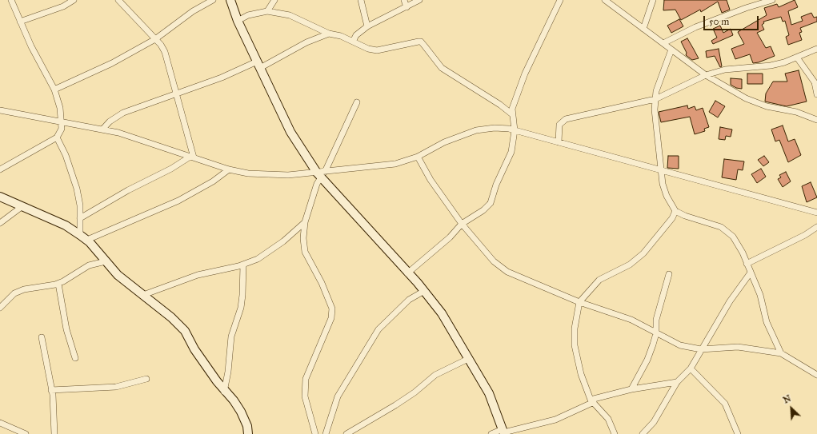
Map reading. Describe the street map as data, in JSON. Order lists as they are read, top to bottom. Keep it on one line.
{"scale_bar":"50 m","north":"top left"}
